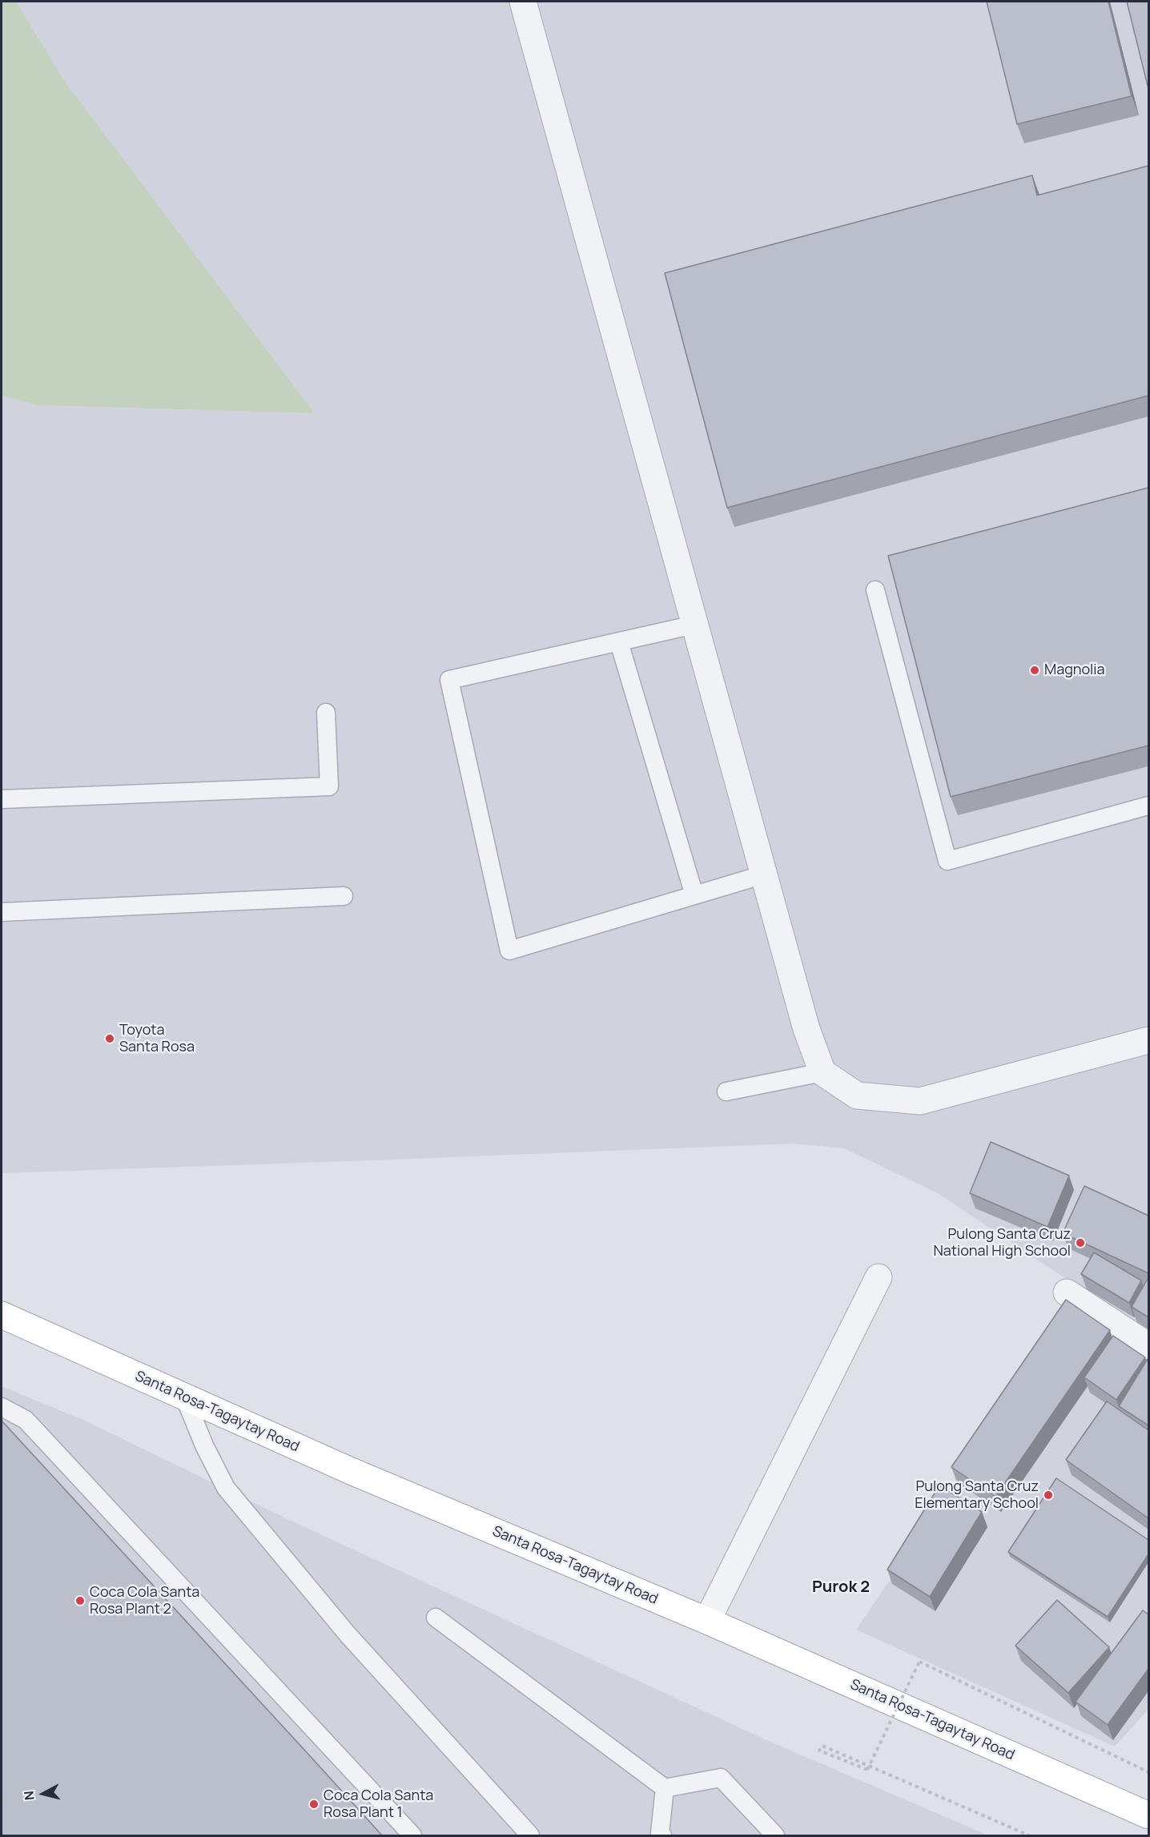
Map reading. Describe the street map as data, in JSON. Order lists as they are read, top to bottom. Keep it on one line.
{"streets":{"main road":["Santa Rosa-Tagaytay Road"]},"districts":["Purok 2"],"places":["Magnolia","Toyota Santa Rosa","Pulong Santa Cruz National High School","Pulong Santa Cruz Elementary School","Coca Cola Santa Rosa Plant 2","Coca Cola Santa Rosa Plant 1"],"north":"left"}
